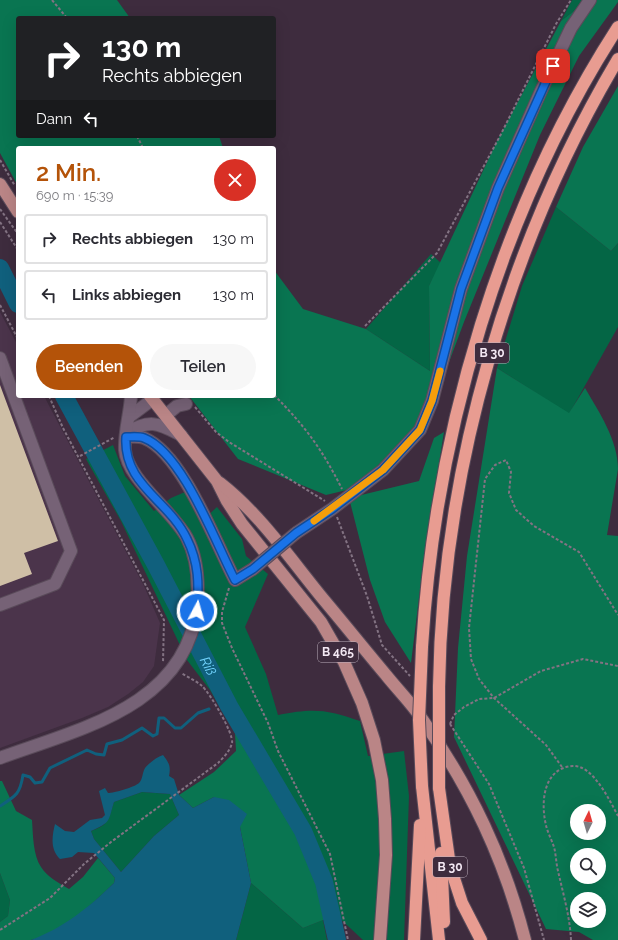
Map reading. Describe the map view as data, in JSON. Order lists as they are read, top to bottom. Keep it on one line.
{"streets":{"highway":["B 30"],"main road":["B 465"]},"water":["Riß"],"north":"top","page":{"turn":["130 m","Rechts abbiegen"],"then":"Dann","heading":["2 Min.","690 m · 15:39"],"list":[{"name":"Rechts abbiegen","value":"130 m"},{"name":"Links abbiegen","value":"130 m"}],"buttons":["Beenden","Teilen"]}}
